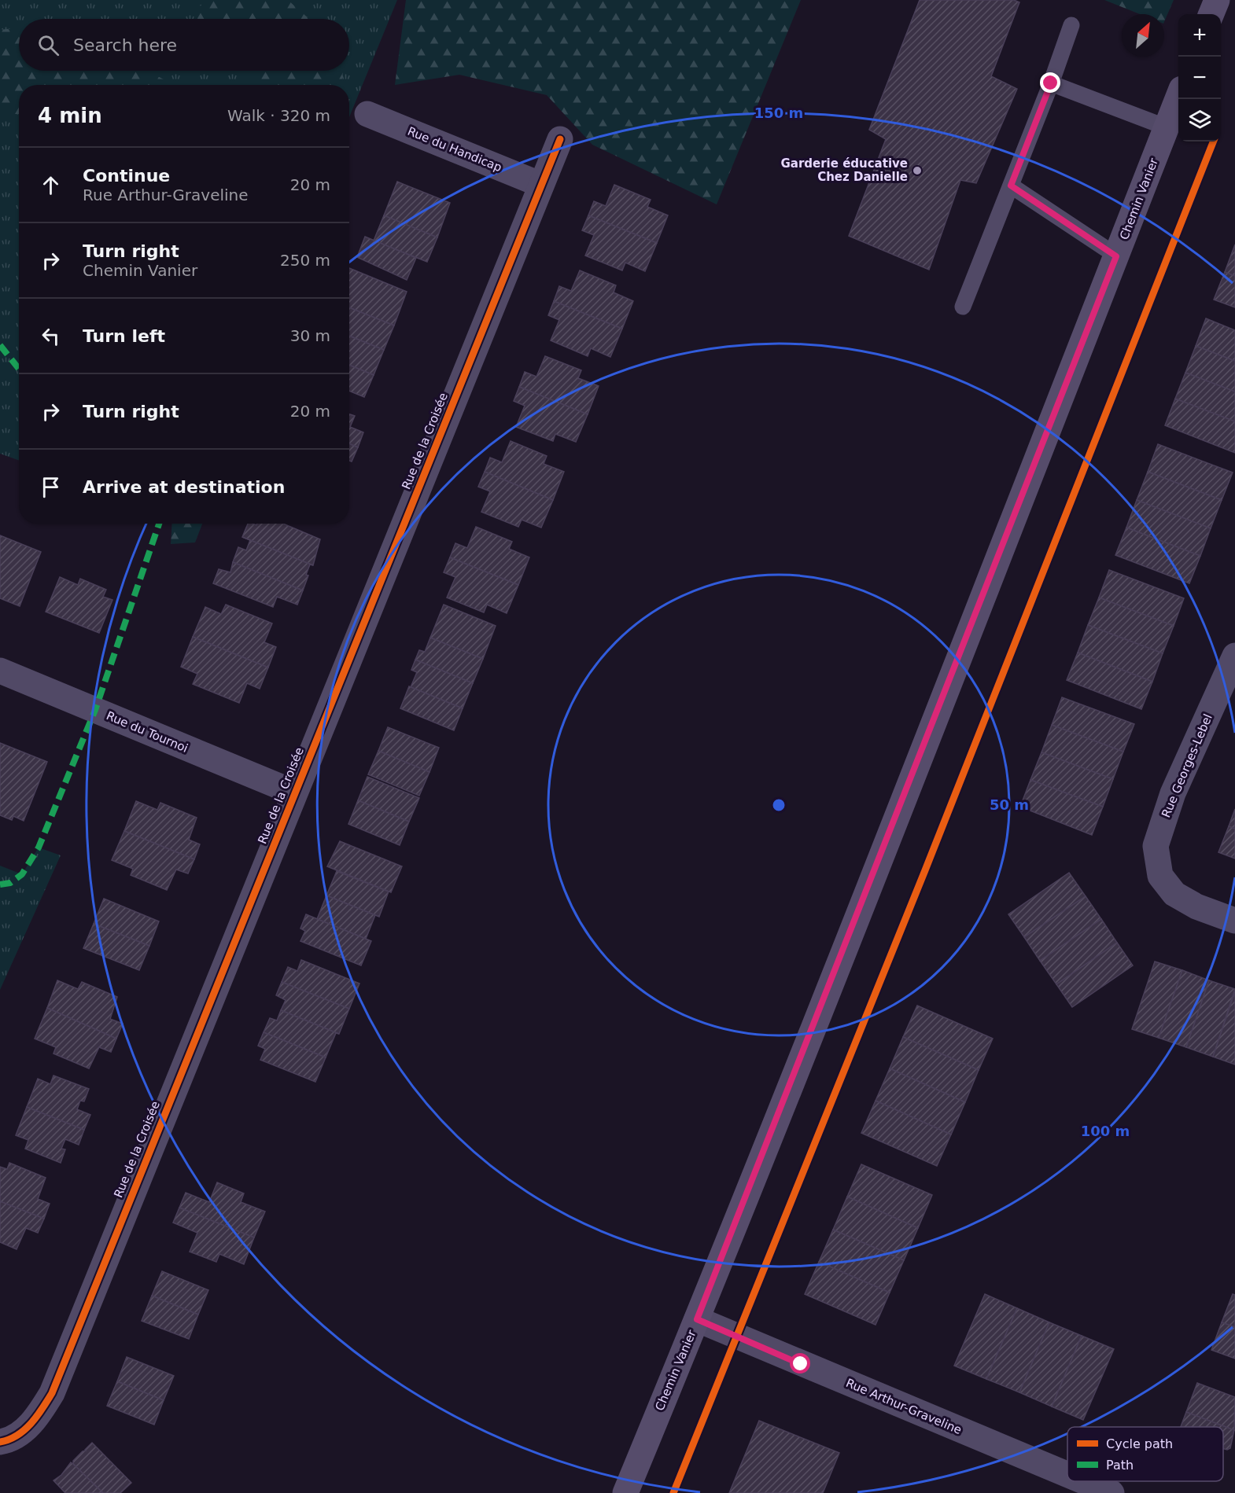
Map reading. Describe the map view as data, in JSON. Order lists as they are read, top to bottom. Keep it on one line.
{"streets":{"main road":["Chemin Vanier"],"street":["Rue du Handicap","Rue de la Croisée","Rue du Tournoi","Rue Georges-Lebel","Rue Arthur-Graveline"]},"crossings":[["Rue du Handicap","Rue de la Croisée"],["Chemin Vanier","Rue Arthur-Graveline"],["Rue de la Croisée","Rue du Tournoi"]],"places":["Garderie éducative Chez Danielle"],"legend":["Cycle path","Path"],"north":"top right","page":{"map_buttons":["+","−"],"search":"Search here","heading":["4 min","Walk · 320 m"],"list":[["Continue","Rue Arthur-Graveline","20 m"],["Turn right","Chemin Vanier","250 m"],["Turn left","30 m"],["Turn right","20 m"],"Arrive at destination"]},"rings":["150 m","50 m","100 m"]}
